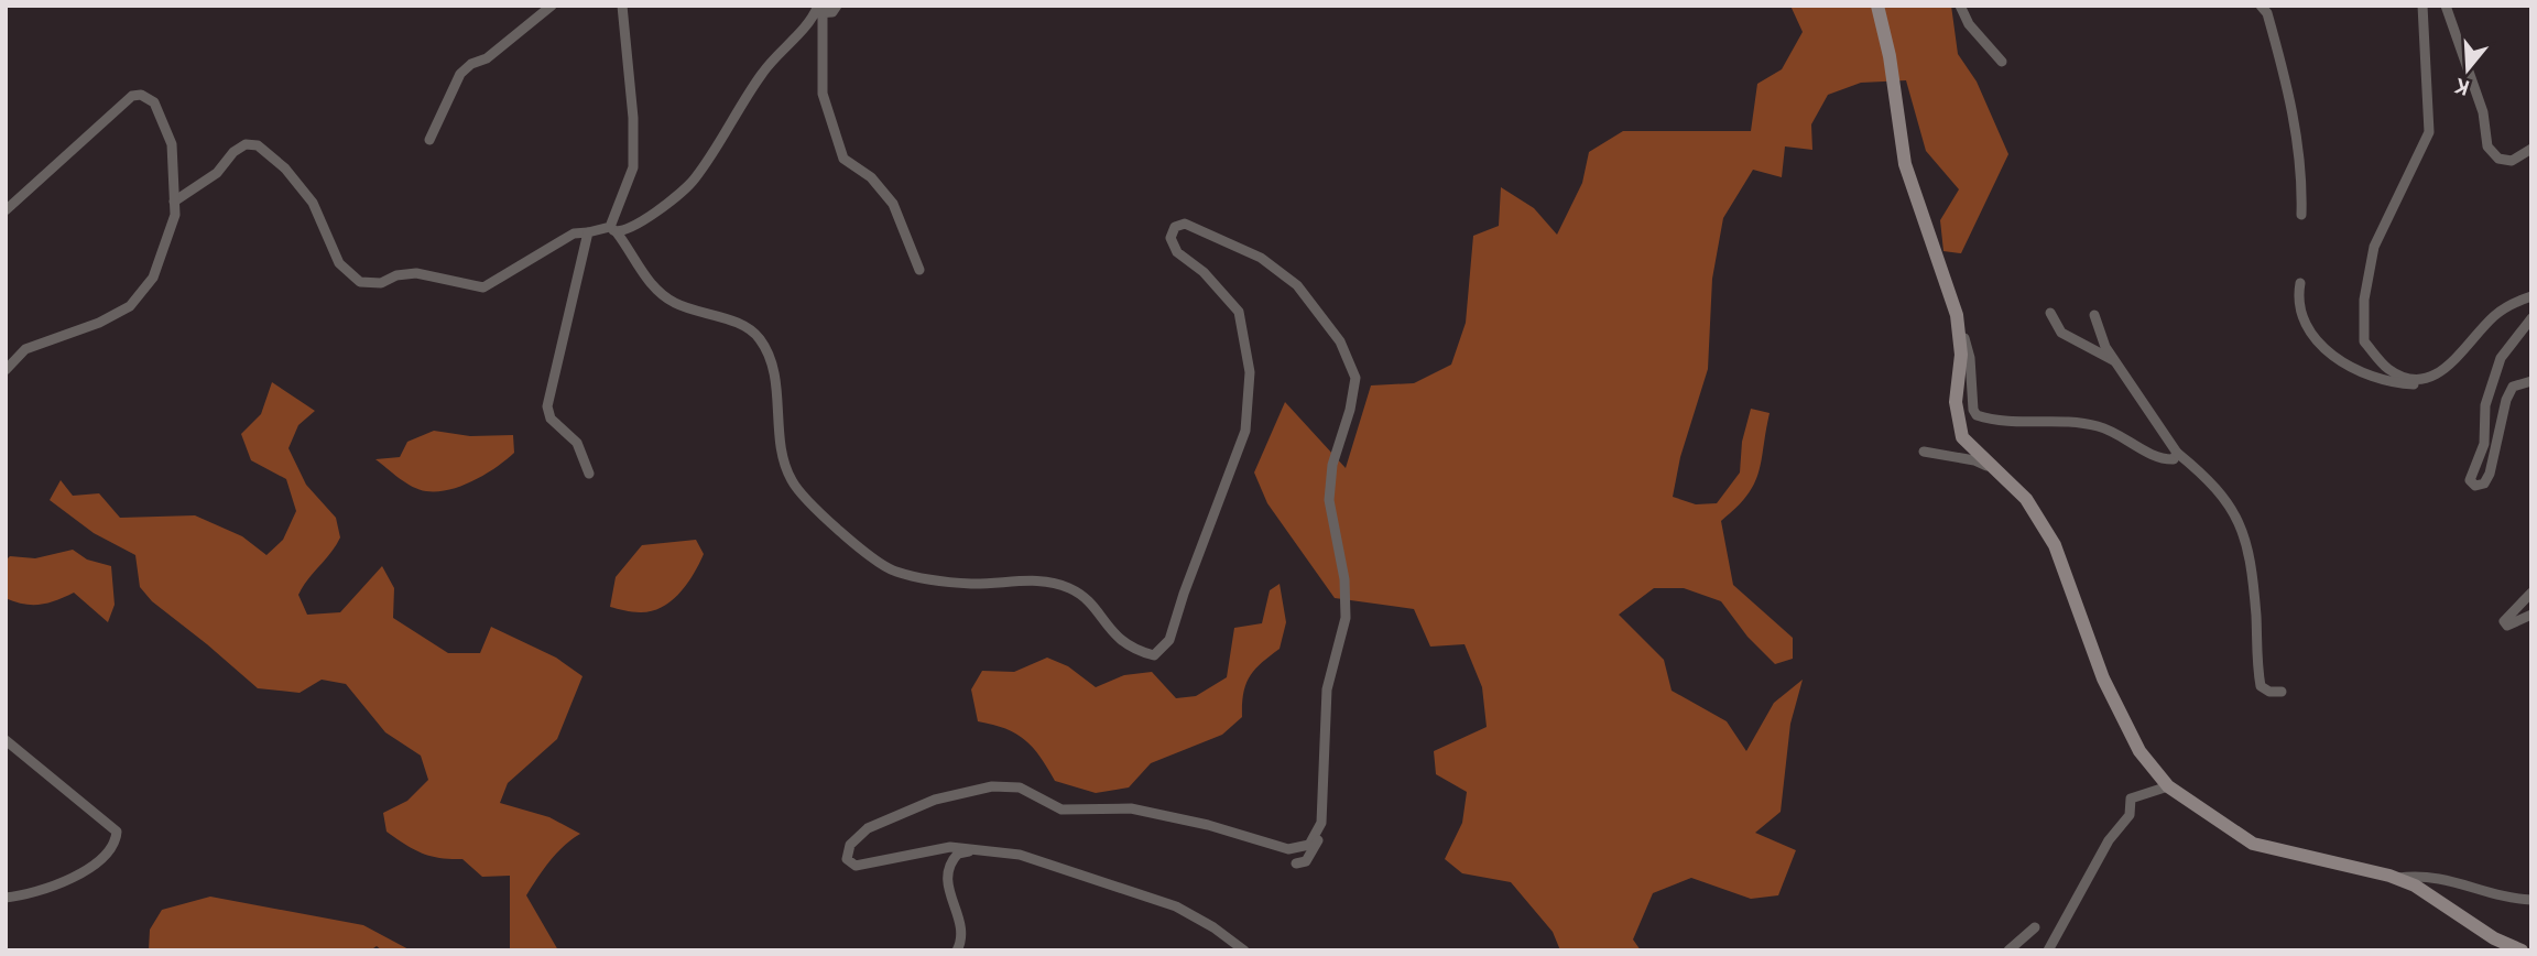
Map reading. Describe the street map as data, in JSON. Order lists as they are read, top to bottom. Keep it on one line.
{"north":"bottom"}
